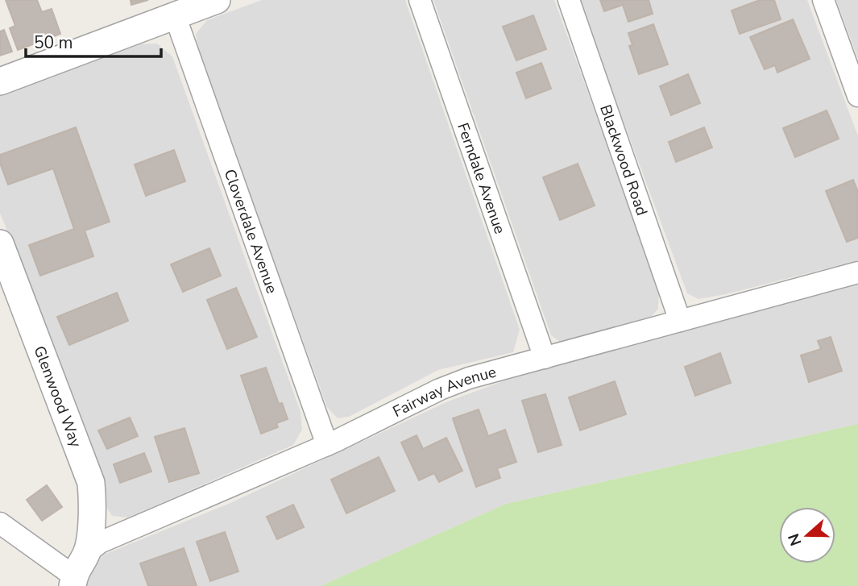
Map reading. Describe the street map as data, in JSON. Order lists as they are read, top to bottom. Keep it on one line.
{"streets":{"street":["Blackwood Road","Ferndale Avenue","Cloverdale Avenue","Fairway Avenue","Glenwood Way"]},"crossings":[["Blackwood Road","Fairway Avenue"],["Ferndale Avenue","Fairway Avenue"],["Cloverdale Avenue","Fairway Avenue"],["Fairway Avenue","Glenwood Way"]],"scale_bar":"50 m","north":"left"}
